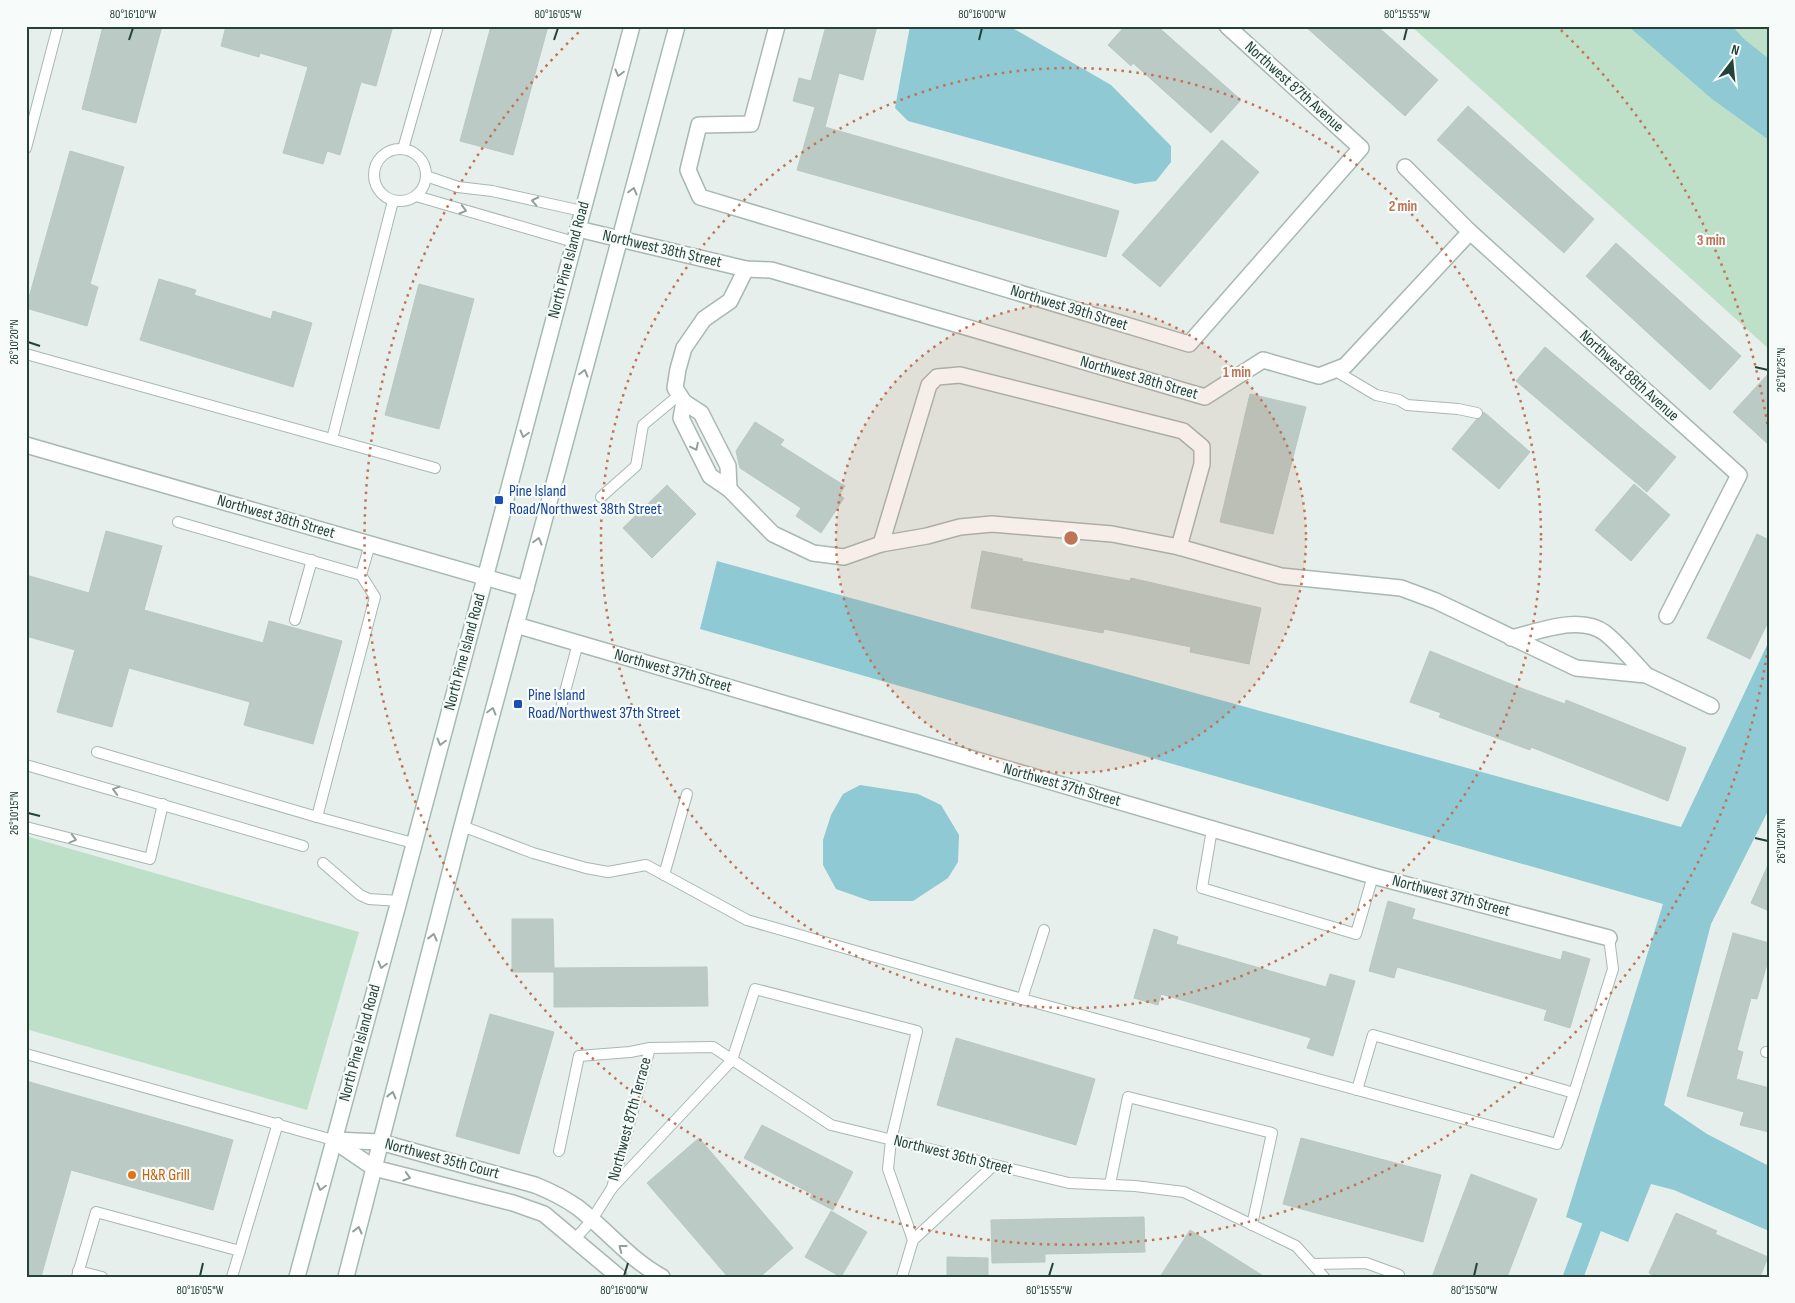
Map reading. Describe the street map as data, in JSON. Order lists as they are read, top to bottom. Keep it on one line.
{"streets":{"street":["Northwest 87th Avenue","Northwest 38th Street","North Pine Island Road","Northwest 39th Street","Northwest 88th Avenue","Northwest 37th Street","Northwest 35th Court"],"lane":["Northwest 87th Terrace","Northwest 36th Street"]},"crossings":[["Northwest 87th Avenue","Northwest 39th Street"],["Northwest 38th Street","North Pine Island Road"],["Northwest 38th Street","Northwest 88th Avenue"],["North Pine Island Road","Northwest 35th Court"],["Northwest 87th Terrace","Northwest 36th Street"],["Northwest 87th Terrace","Northwest 35th Court"]],"places":{"transit":["Pine Island Road/Northwest 38th Street","Pine Island Road/Northwest 37th Street"],"other":["H&R Grill"]},"north":"top","coordinates":["80°16'10\"W","80°16'05\"W","80°16'00\"W","80°15'55\"W","26°10'20\"N","26°10'25\"N","26°10'15\"N","80°15'50\"W"],"rings":["2 min","3 min","1 min"]}
